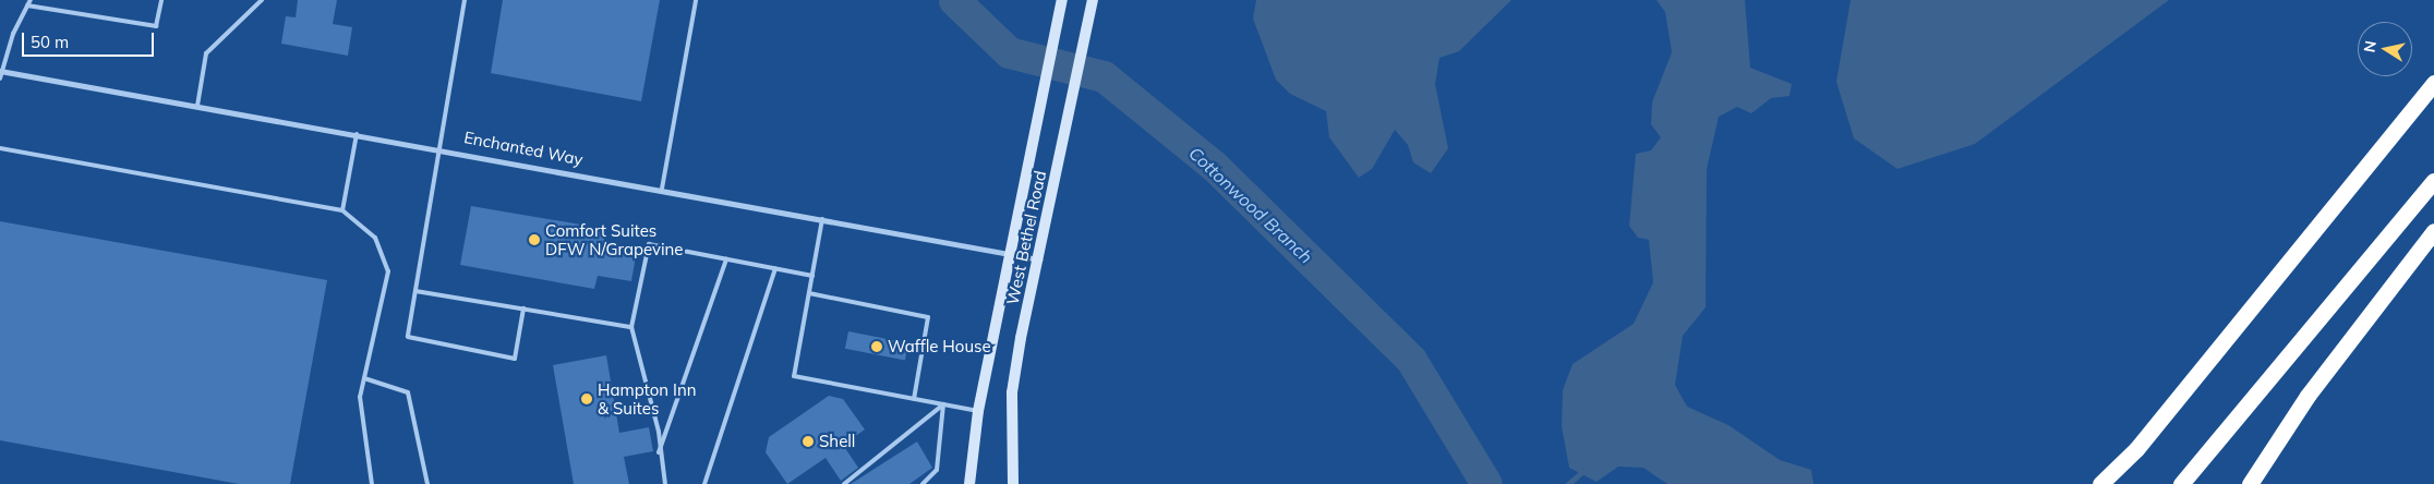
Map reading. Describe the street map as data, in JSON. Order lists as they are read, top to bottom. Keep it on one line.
{"streets":{"main road":["West Bethel Road"],"street":["Enchanted Way"]},"crossings":[["Enchanted Way","West Bethel Road"]],"water":["Cottonwood Branch"],"places":["Comfort Suites DFW N/Grapevine","Waffle House","Hampton Inn & Suites","Shell"],"scale_bar":"50 m","north":"left"}
